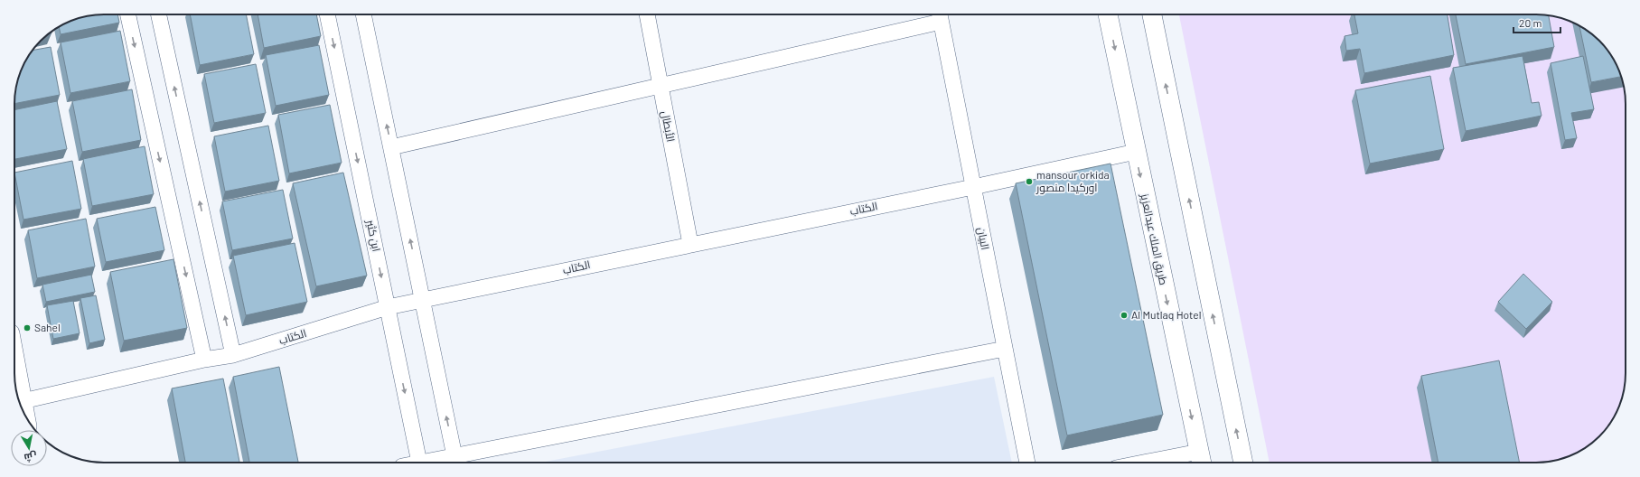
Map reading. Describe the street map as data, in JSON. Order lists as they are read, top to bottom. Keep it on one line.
{"streets":{"main road":["طريق الملك عبدالعزيز"],"street":["الأبطال","الكتاب","ابن كثير","البيان"]},"crossings":[["الأبطال","الكتاب"],["الكتاب","ابن كثير"],["الكتاب","البيان"],["الكتاب","طريق الملك عبدالعزيز"]],"places":["mansour orkida اوركيدا منصور","Al Mutlaq Hotel","Sahel"],"scale_bar":"20 m","north":"bottom"}
